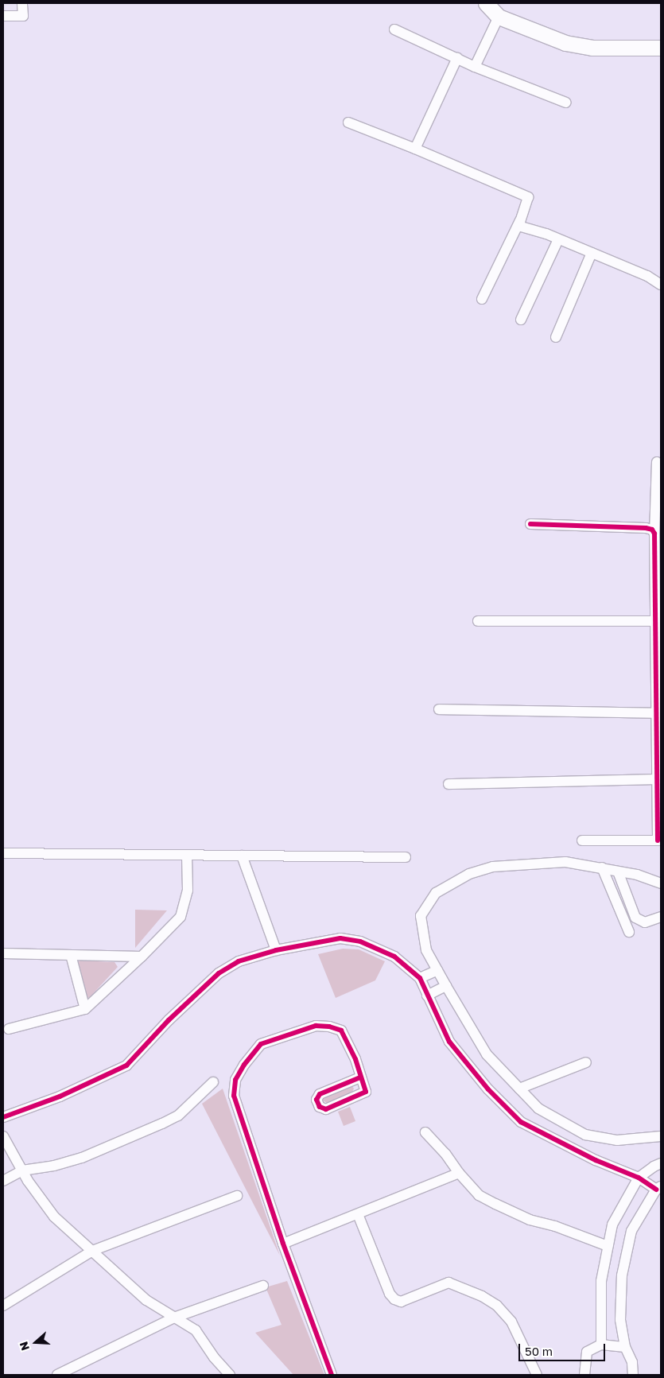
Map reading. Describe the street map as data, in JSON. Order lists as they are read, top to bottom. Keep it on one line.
{"scale_bar":"50 m","north":"left"}
